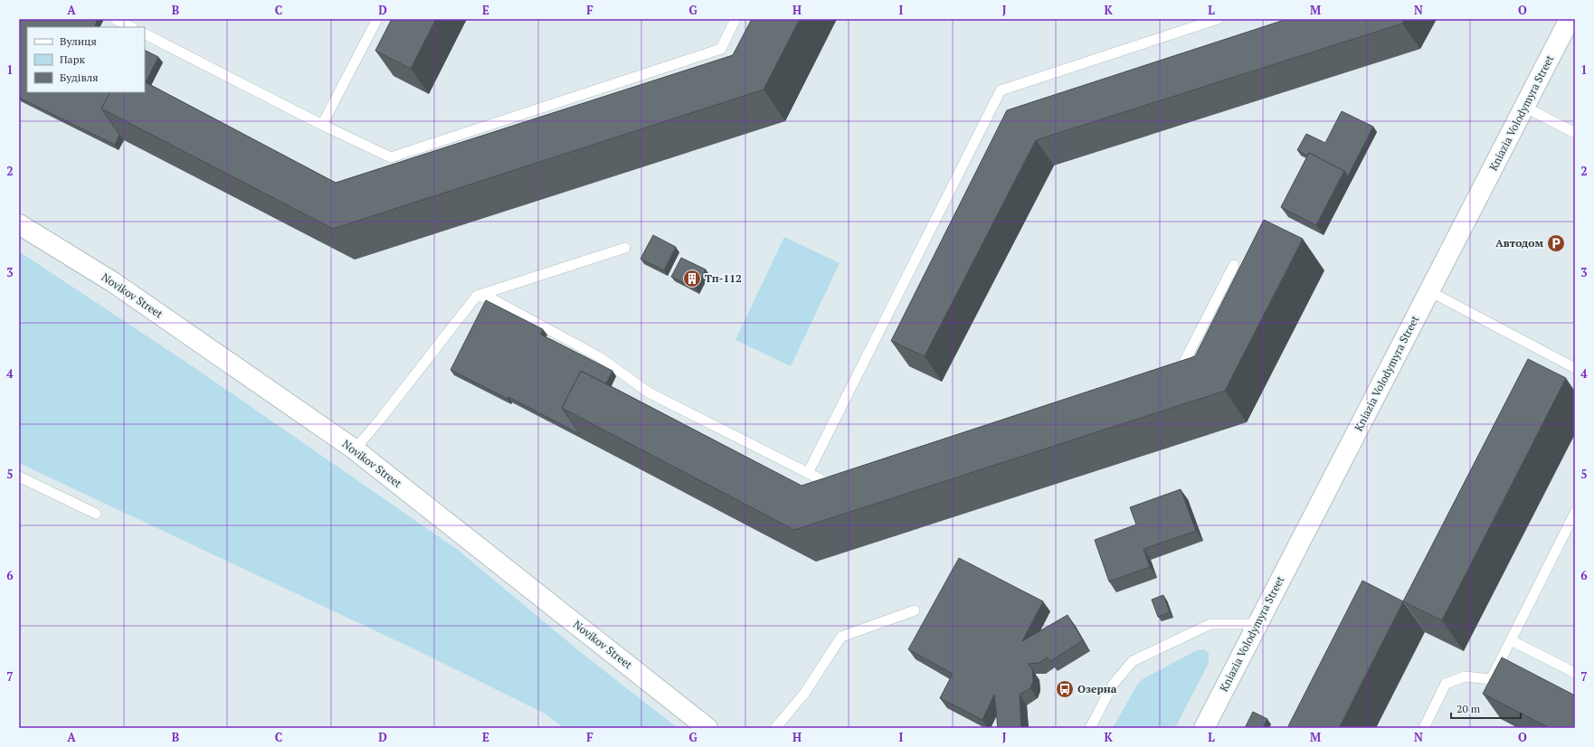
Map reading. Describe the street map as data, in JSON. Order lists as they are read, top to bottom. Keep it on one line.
{"streets":{"main road":["Kniazia Volodymyra Street","Novikov Street"]},"places":{"parking":["Автодом"],"building":["Тп-112"],"bus stop":["Озерна"]},"legend":["Вулиця","Парк","Будівля"],"scale_bar":"20 m","grid":{"columns":["A","B","C","D","E","F","G","H","I","J","K","L","M","N","O"],"rows":["1","2","3","4","5","6","7"]}}
